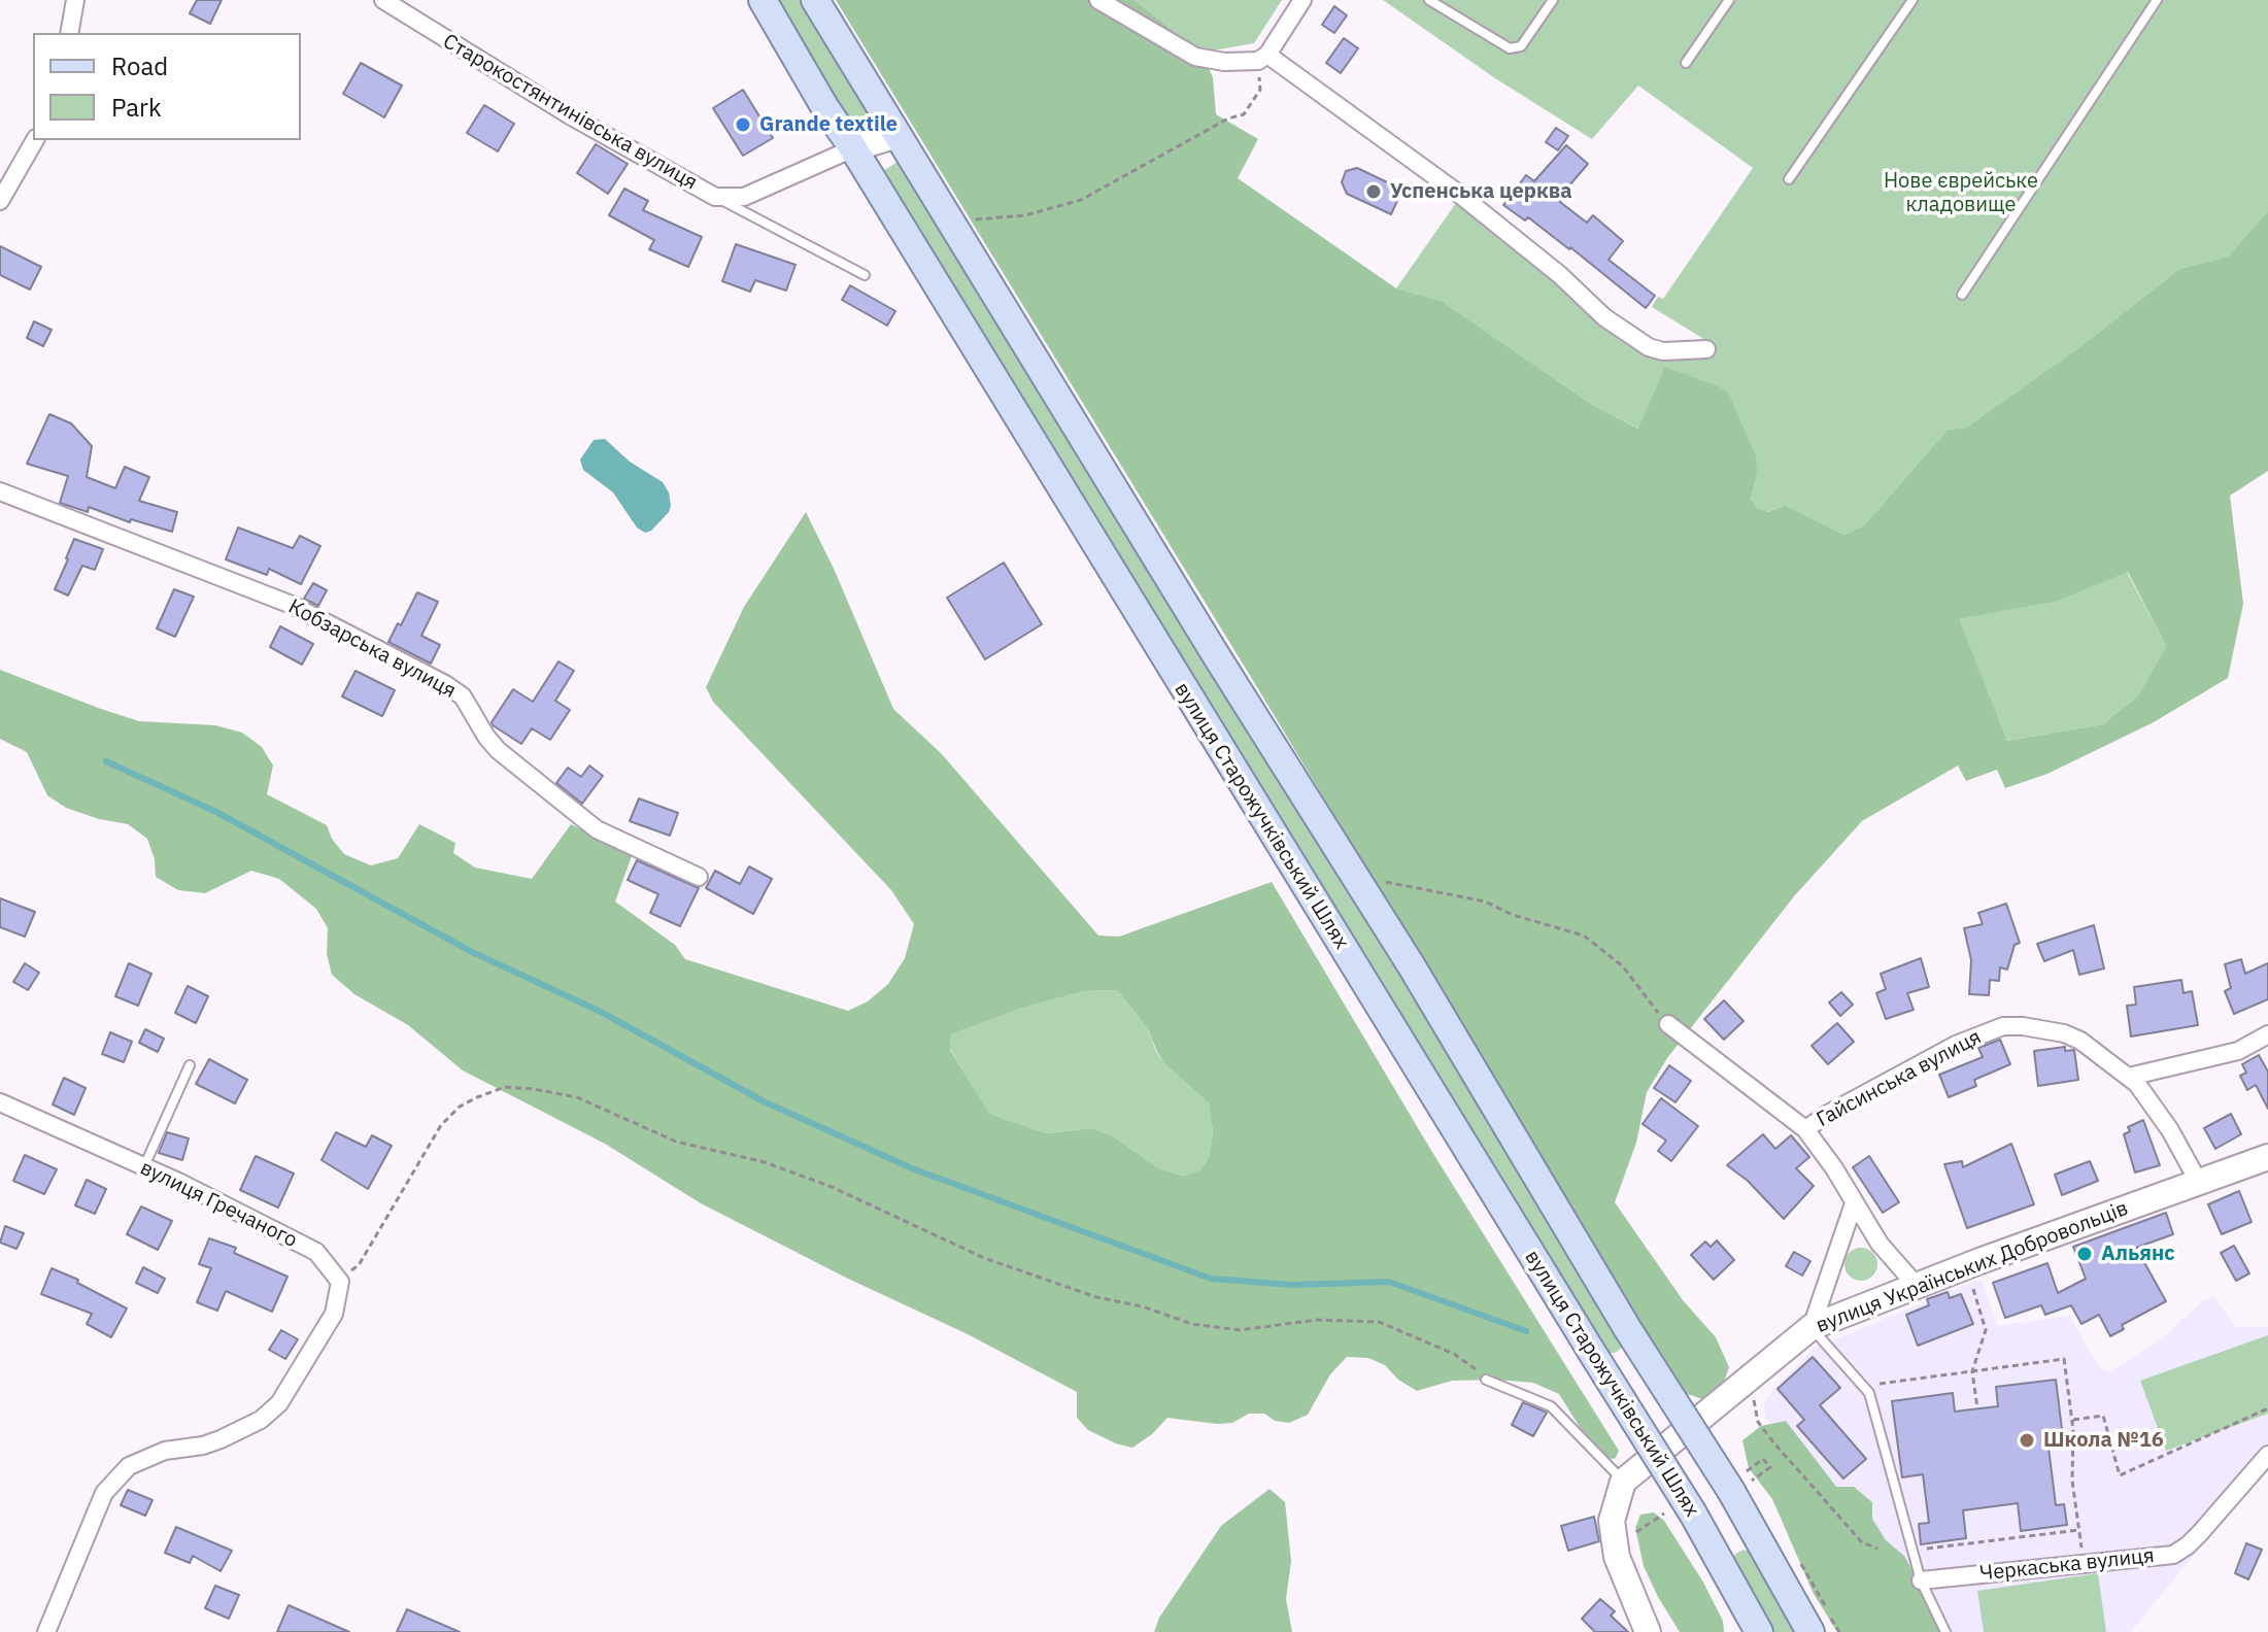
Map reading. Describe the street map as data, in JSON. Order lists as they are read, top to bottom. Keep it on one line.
{"streets":{"main road":["вулиця Старожучківський Шлях"],"street":["Старокостянтинівська вулиця","Кобзарська вулиця","Гайсинська вулиця","вулиця Гречаного","вулиця Українських Добровольців","Черкаська вулиця"]},"crossings":[["Старокостянтинівська вулиця","вулиця Старожучківський Шлях"],["Гайсинська вулиця","вулиця Українських Добровольців"]],"parks":["Нове єврейське кладовище"],"places":["Grande textile","Успенська церква","Альянс","Школа №16"],"legend":["Road","Park"]}
